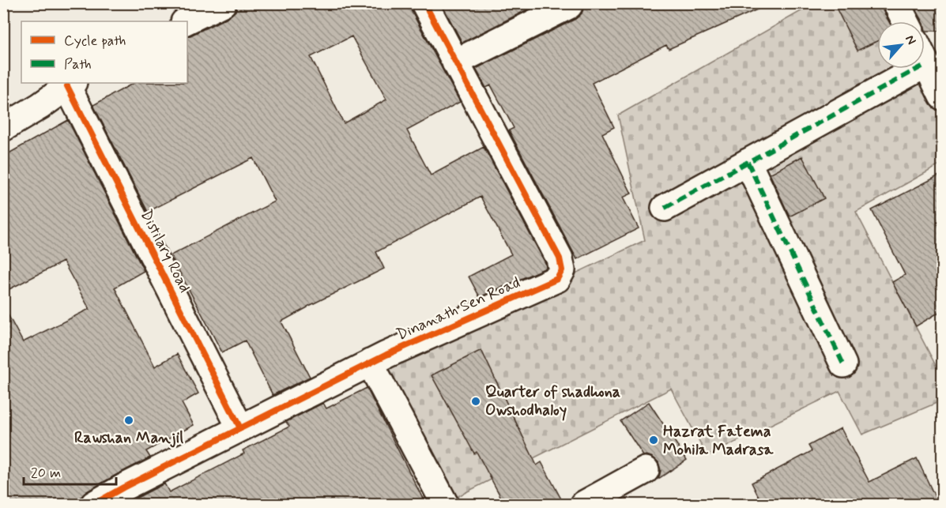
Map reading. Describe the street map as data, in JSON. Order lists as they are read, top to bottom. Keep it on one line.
{"streets":{"street":["Distilary Road","Dinanath Sen Road"]},"crossings":[["Distilary Road","Dinanath Sen Road"]],"places":["Quarter of shadhona Owshodhaloy","Rawshan Manjil","Hazrat Fatema Mohila Madrasa"],"legend":["Cycle path","Path"],"scale_bar":"20 m","north":"top right"}
